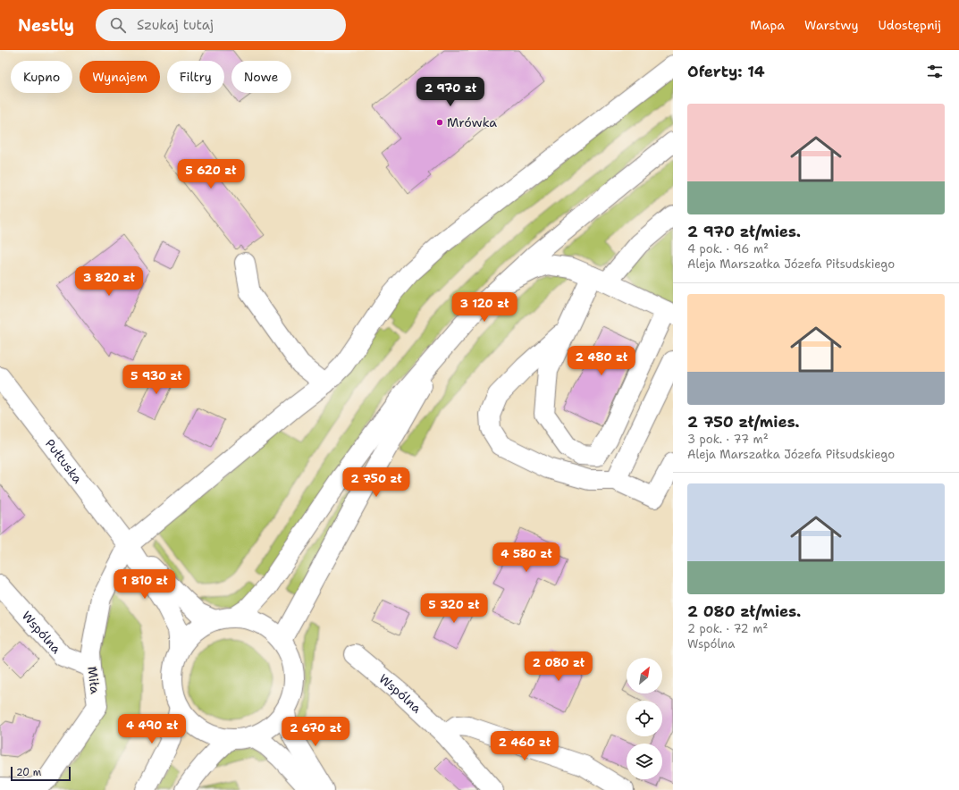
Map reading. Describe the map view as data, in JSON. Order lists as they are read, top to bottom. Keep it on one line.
{"streets":{"main road":["Pułtuska","Wspólna","Miła"]},"crossings":[["Pułtuska","Miła"],["Wspólna","Miła"]],"places":["Mrówka"],"scale_bar":"20 m","north":"top right","page":{"header":"Nestly","search":"Szukaj tutaj","nav":["Mapa","Warstwy","Udostępnij"],"heading":"Oferty: 14","chip":["Kupno","Wynajem","Filtry","Nowe"],"price":["2 970 zł","5 620 zł","3 820 zł","3 120 zł","2 480 zł","5 930 zł","2 750 zł","4 580 zł","1 810 zł","5 320 zł","2 080 zł","4 490 zł","2 670 zł","2 460 zł"],"list":[{"name":"2 970 zł/mies.","note":"4 pok. · 96 m² · Aleja Marszałka Józefa Piłsudskiego"},{"name":"2 750 zł/mies.","note":"3 pok. · 77 m² · Aleja Marszałka Józefa Piłsudskiego"},{"name":"2 080 zł/mies.","note":"2 pok. · 72 m² · Wspólna"}],"scale":"20 m"}}
